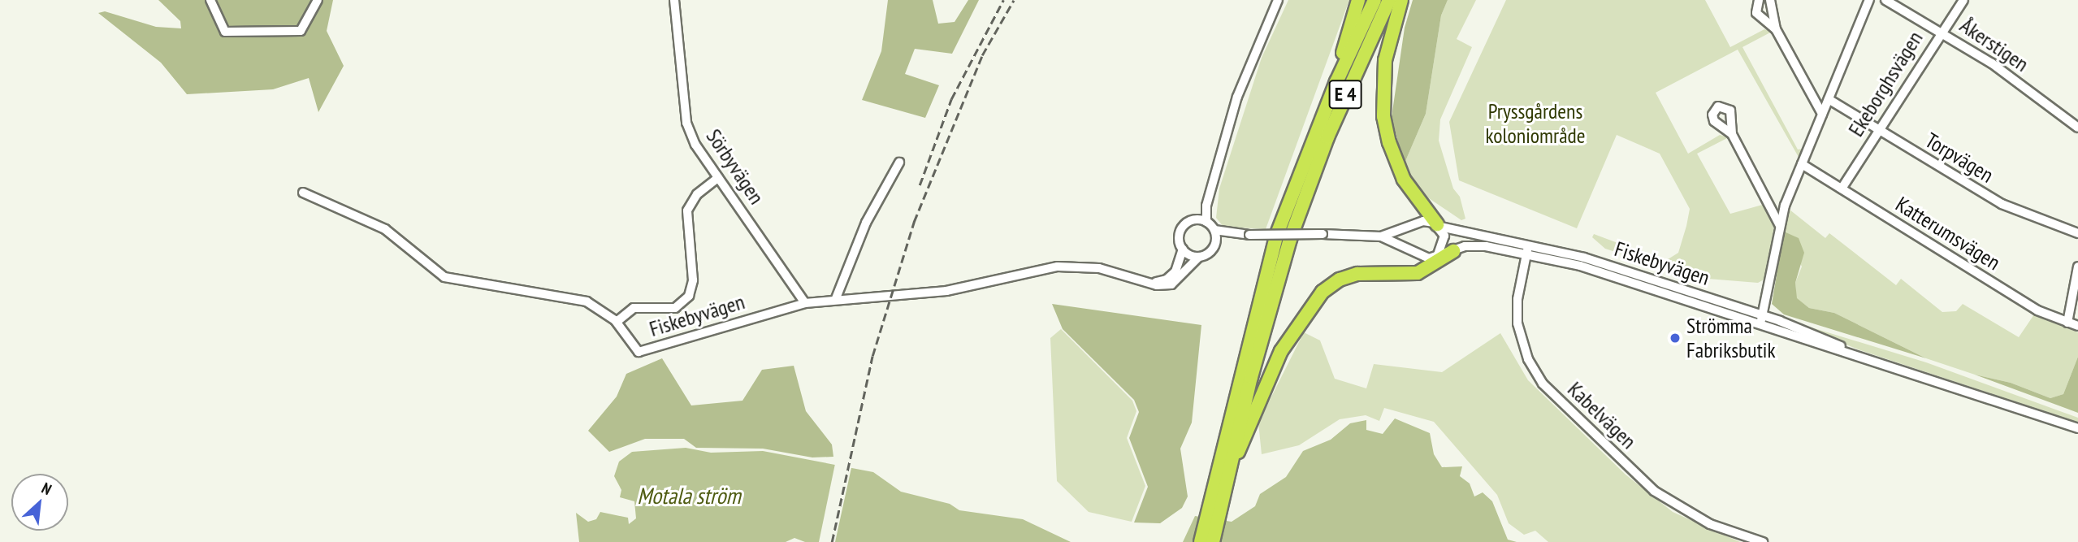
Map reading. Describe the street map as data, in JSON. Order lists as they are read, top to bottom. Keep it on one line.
{"streets":{"highway":["E 4"],"street":["Åkerstigen","Ekeborghsvägen","Torpvägen","Sörbyvägen","Katterumsvägen","Fiskebyvägen","Kabelvägen"]},"crossings":[["Åkerstigen","Ekeborghsvägen"],["Ekeborghsvägen","Torpvägen"],["Ekeborghsvägen","Katterumsvägen"],["Sörbyvägen","Fiskebyvägen"],["Fiskebyvägen","Kabelvägen"]],"water":["Motala ström"],"parks":["Pryssgårdens koloniområde"],"places":["Strömma Fabriksbutik"],"north":"top right"}
